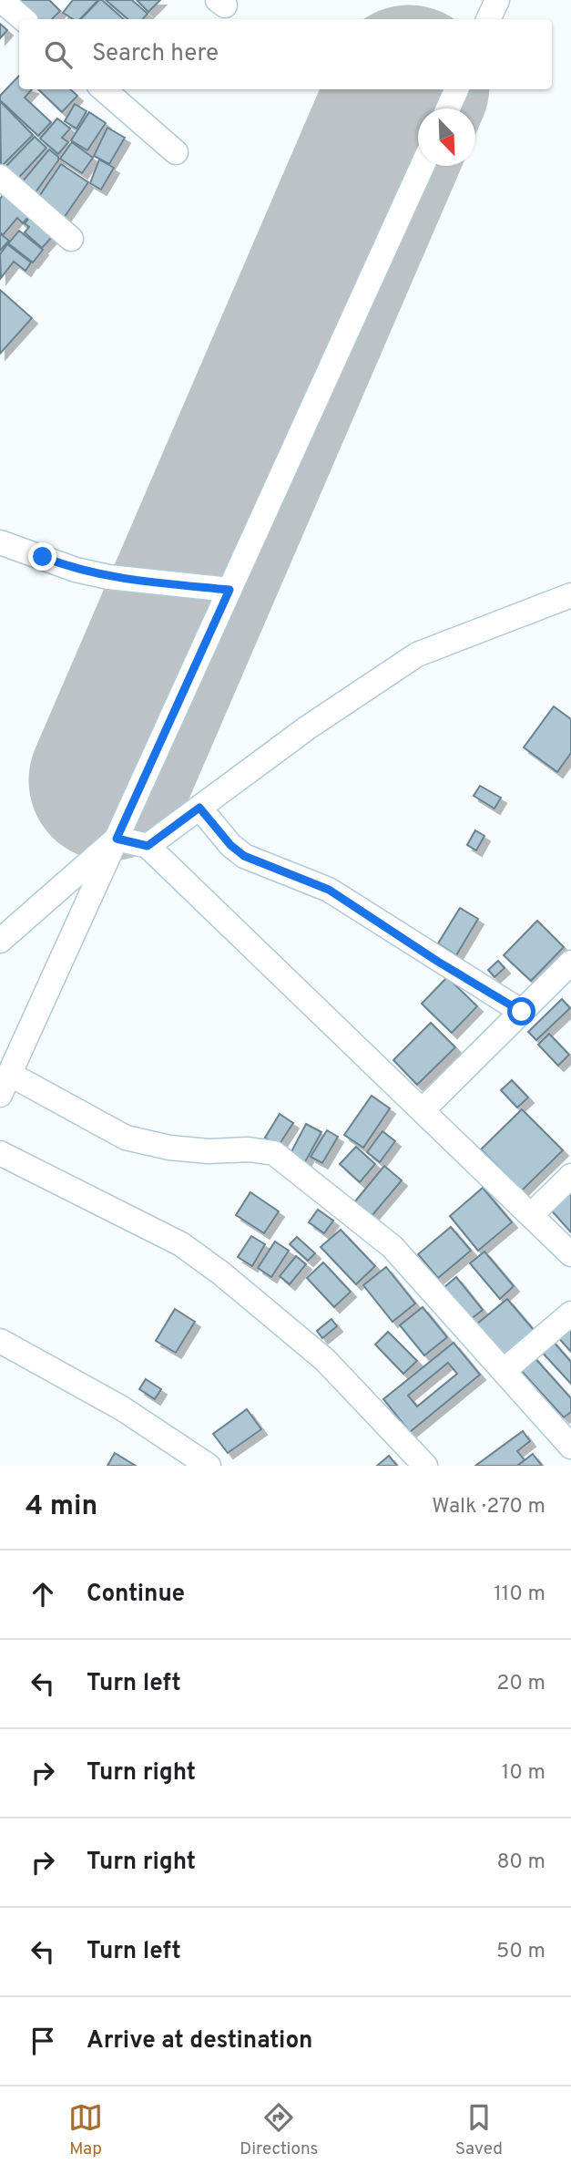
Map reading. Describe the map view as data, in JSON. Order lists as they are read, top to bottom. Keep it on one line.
{"north":"bottom right","page":{"search":"Search here","heading":["4 min","Walk · 270 m"],"list":[["Continue","110 m"],["Turn left","20 m"],["Turn right","10 m"],["Turn right","80 m"],["Turn left","50 m"],"Arrive at destination"],"nav":["Map","Directions","Saved"]}}
